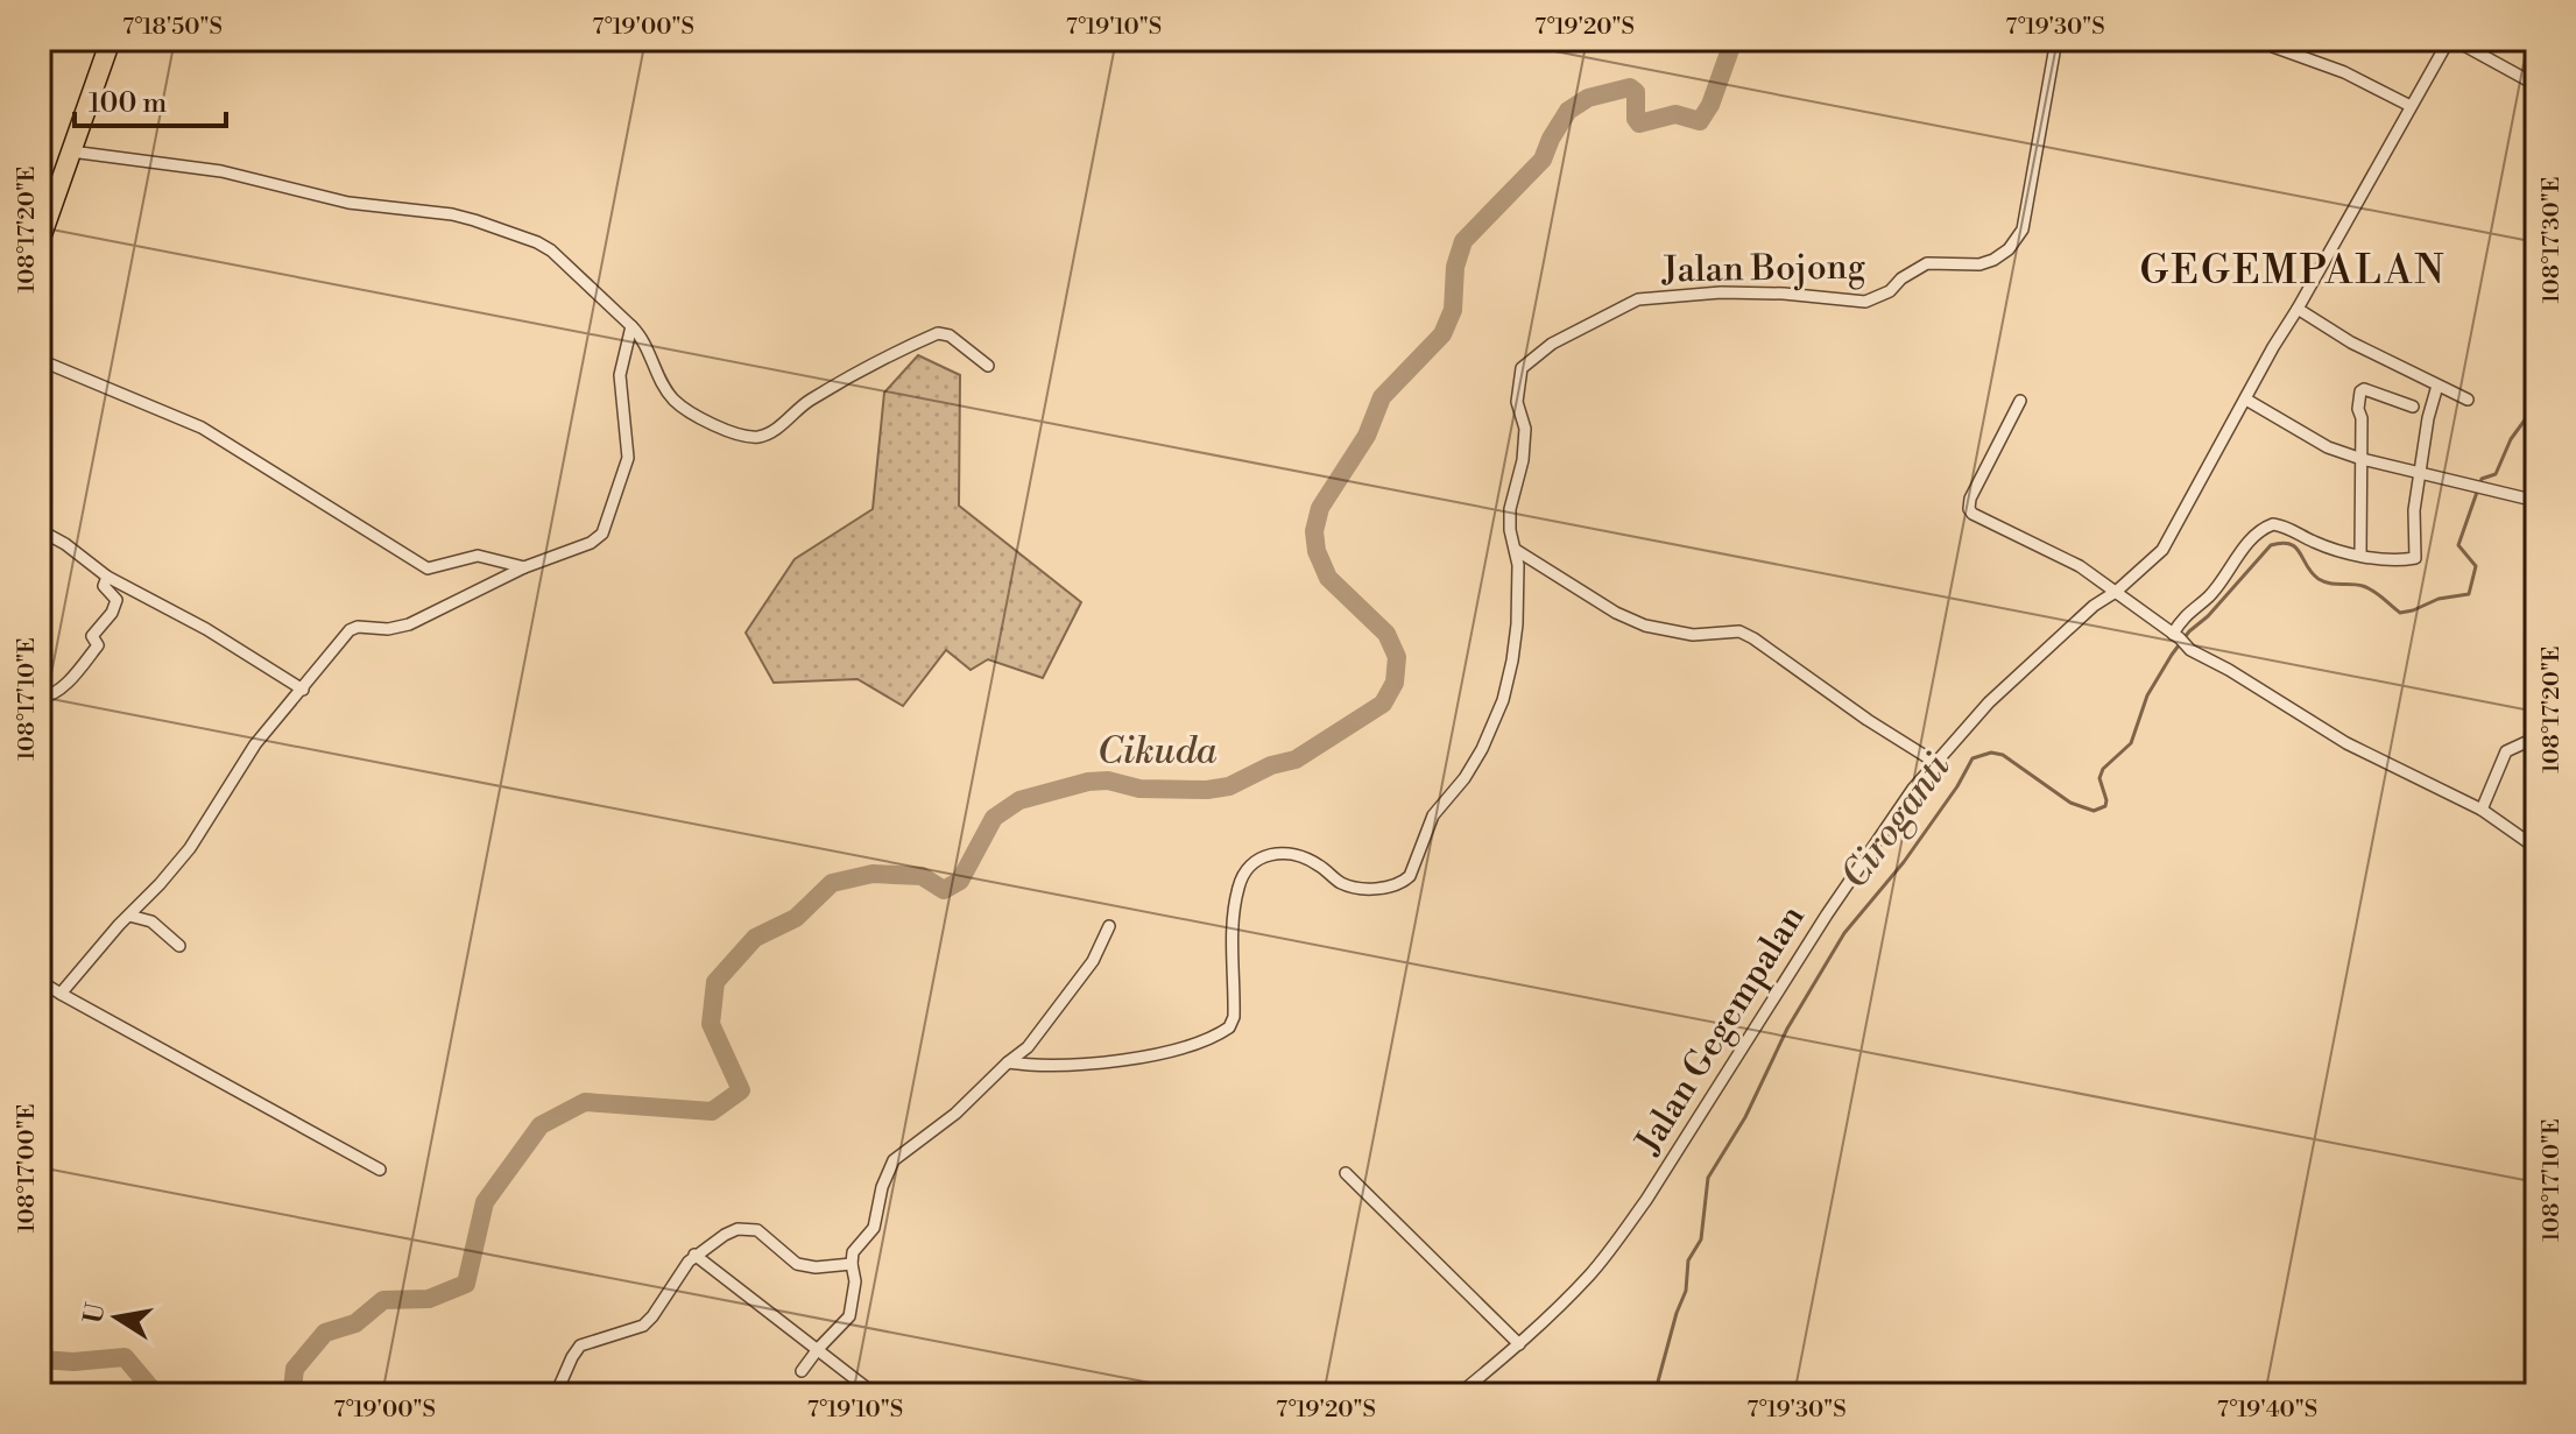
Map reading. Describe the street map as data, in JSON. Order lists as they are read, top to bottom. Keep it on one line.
{"streets":{"street":["Jalan Bojong","Jalan Gegempalan"]},"districts":["GEGEMPALAN"],"water":["Cikuda","Ciroganti"],"scale_bar":"100 m","north":"left","coordinates":["7°18'50\"S","7°19'00\"S","7°19'10\"S","7°19'20\"S","7°19'30\"S","108°17'20\"E","108°17'30\"E","108°17'10\"E","108°17'00\"E","7°19'40\"S"]}
